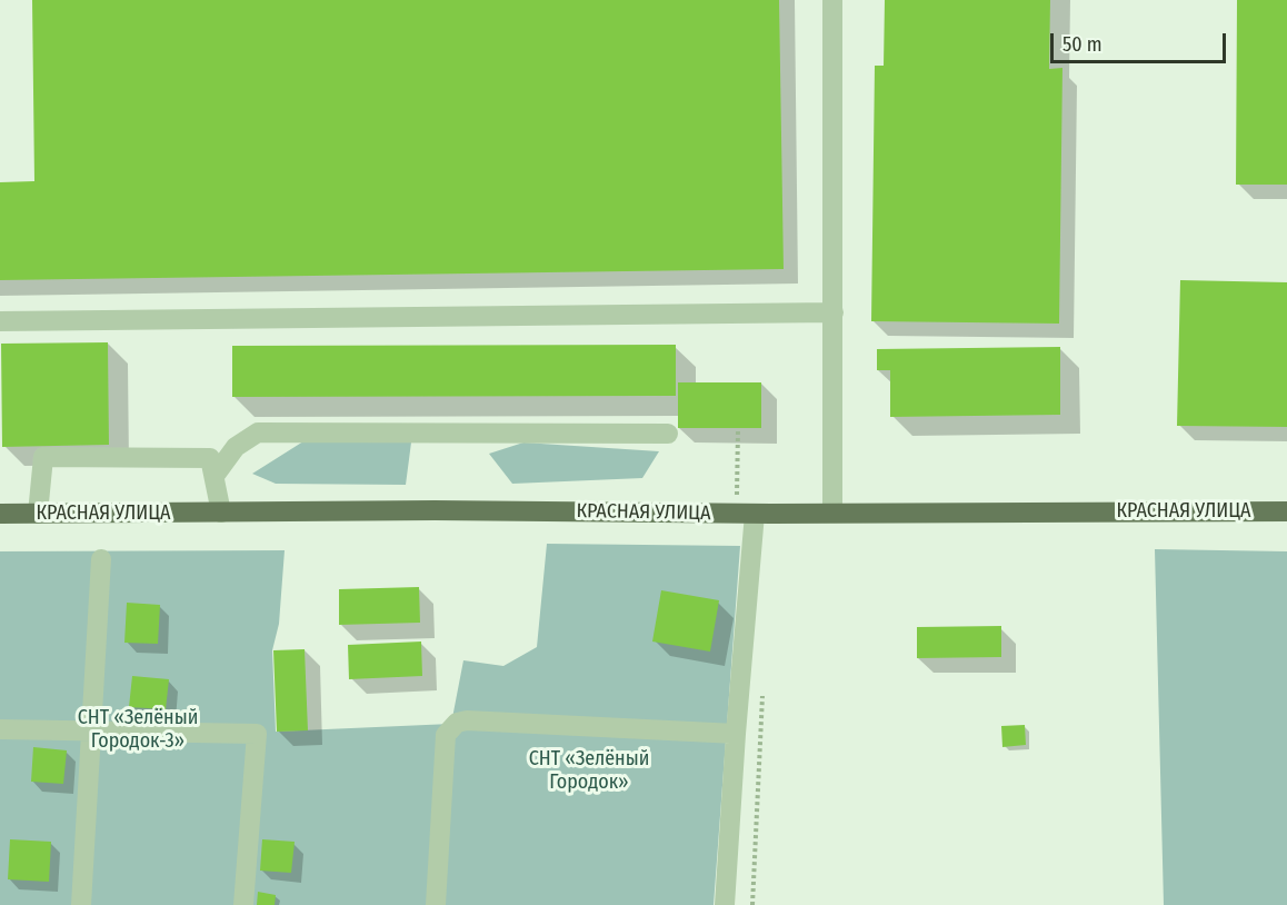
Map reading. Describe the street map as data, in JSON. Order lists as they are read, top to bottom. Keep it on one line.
{"streets":{"main road":["КРАСНАЯ УЛИЦА"]},"parks":["СНТ «Зелёный Городок-3»","СНТ «Зелёный Городок»"],"scale_bar":"50 m"}
